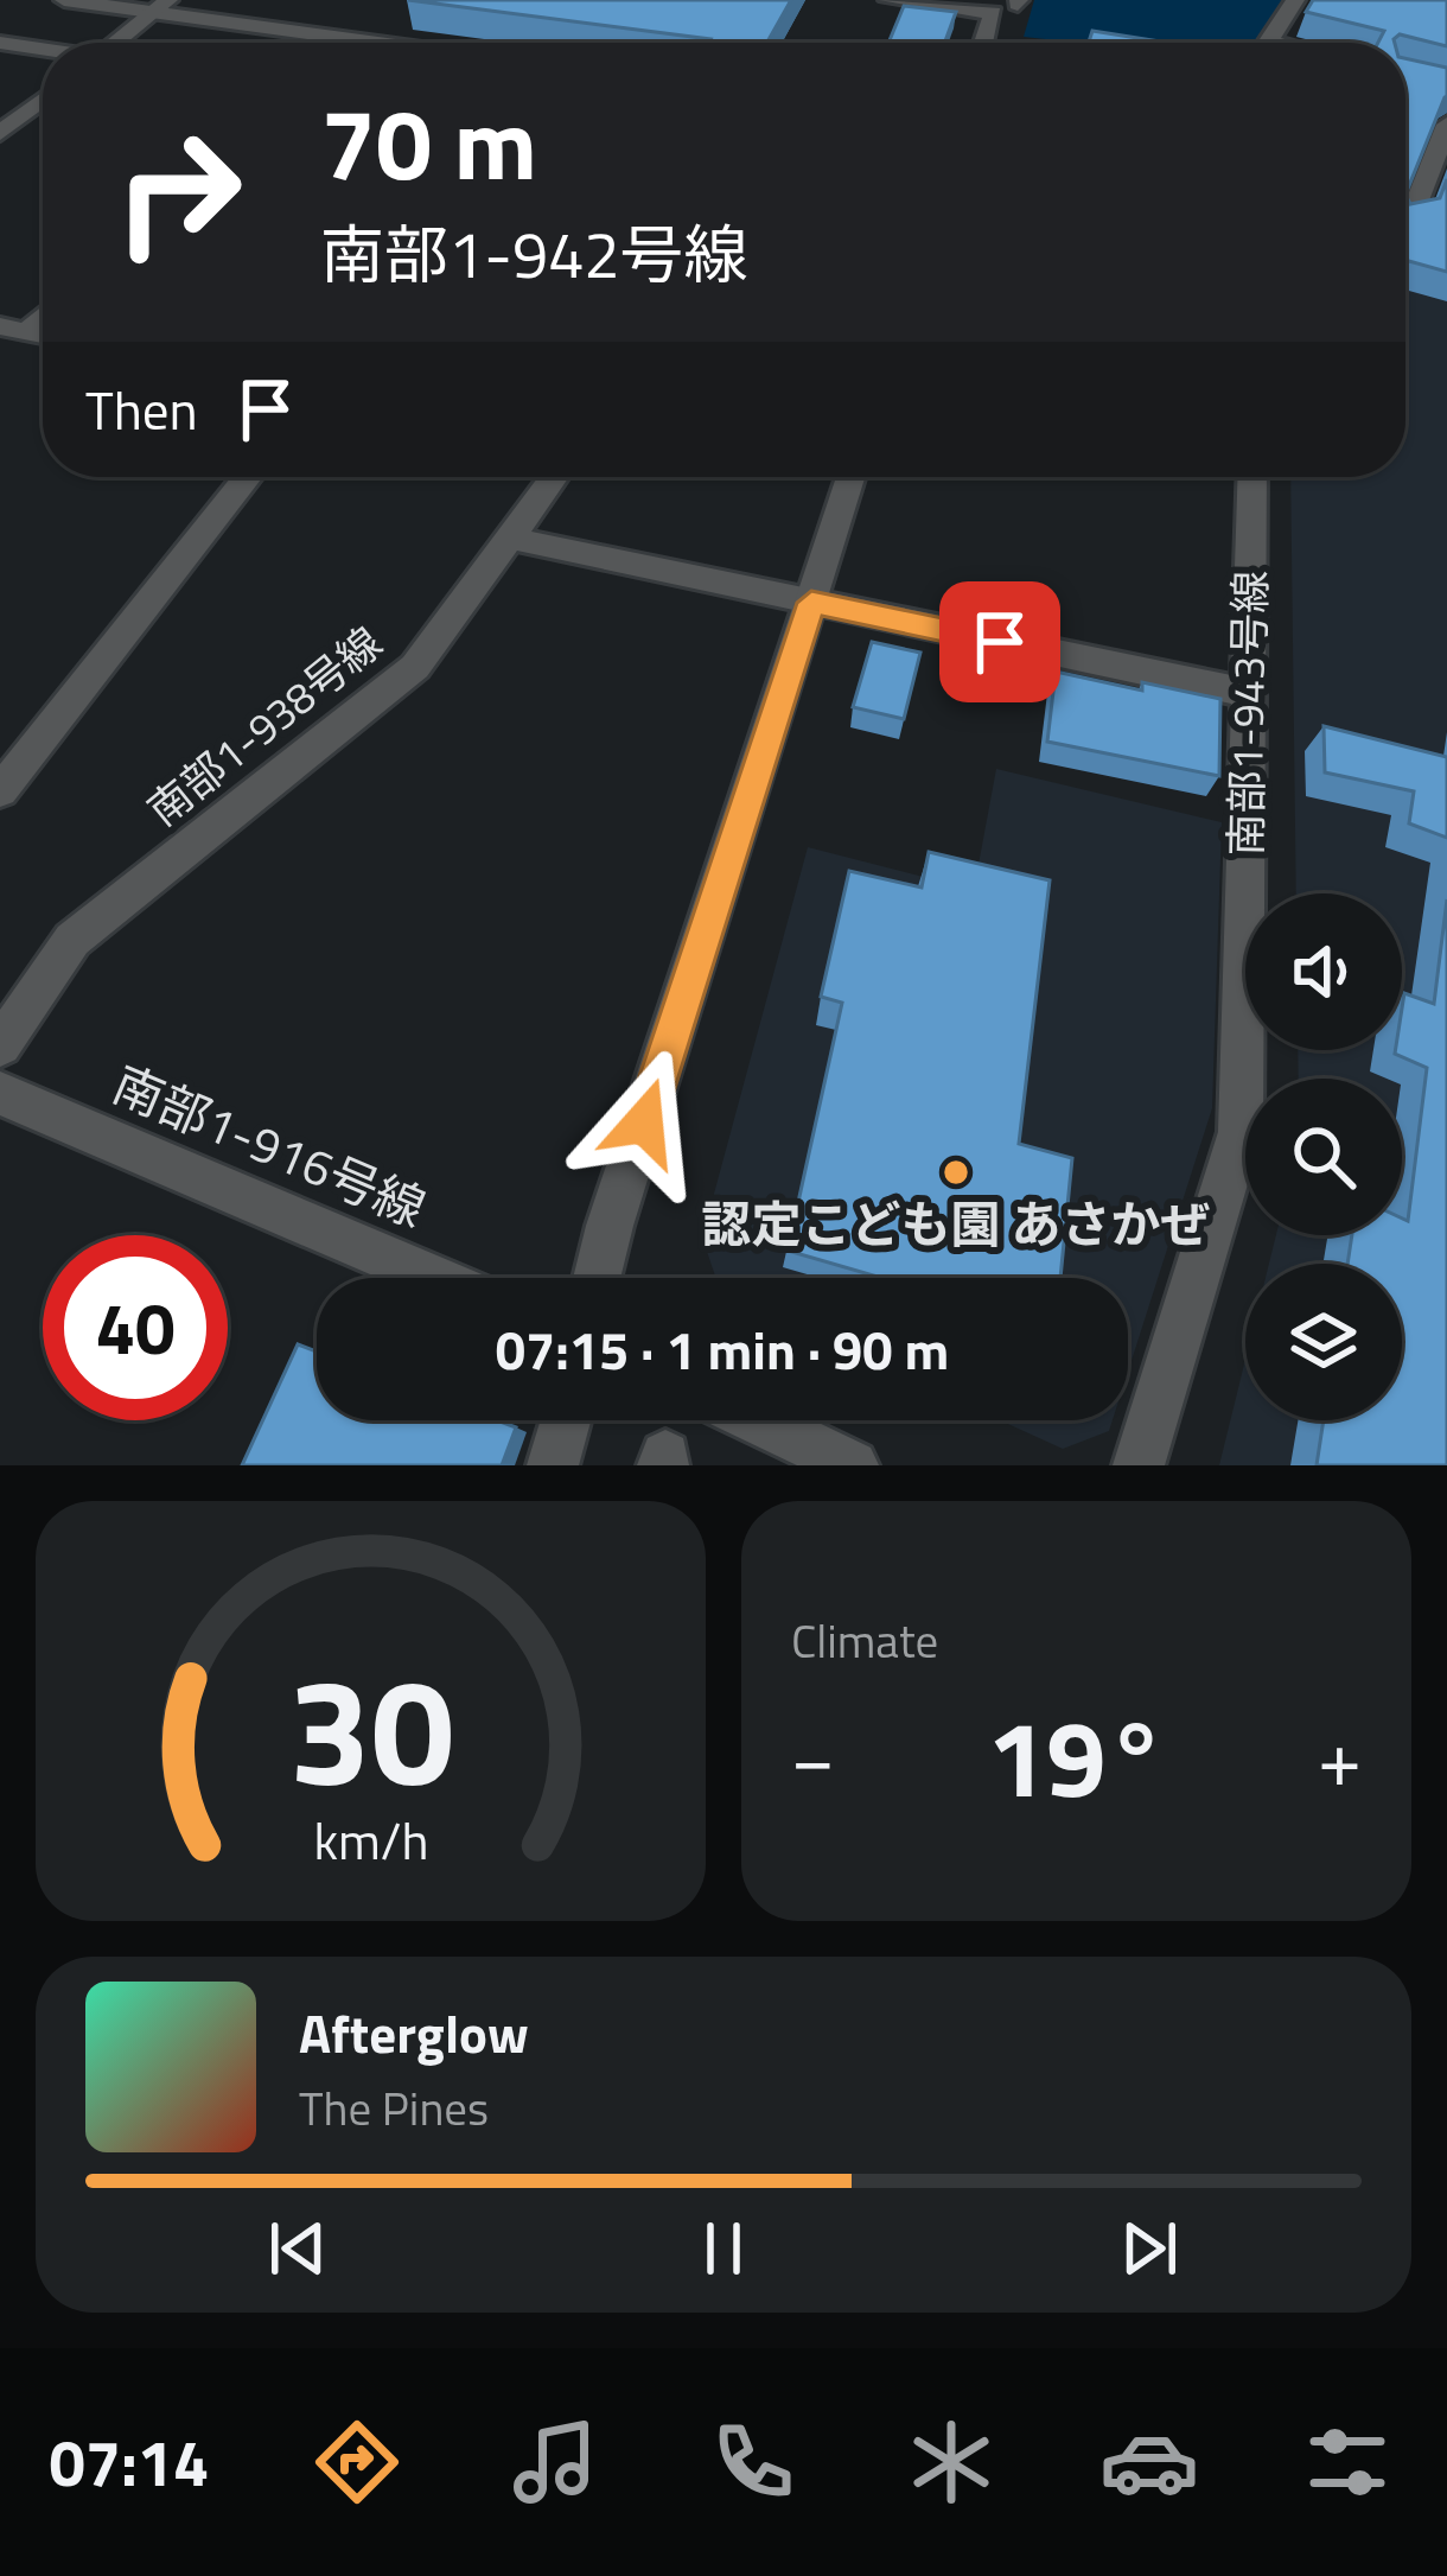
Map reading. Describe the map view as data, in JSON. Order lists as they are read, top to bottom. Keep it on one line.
{"streets":{"street":["南部1-943号線","南部1-938号線","南部1-916号線"]},"places":["認定こども園 あさかぜ"],"page":{"turn":["70 m","南部1-942号線"],"then":"Then","limit":"40","trip":"07:15 · 1 min · 90 m","tile":"Climate","heat":["−","19°","+"],"song":["Afterglow","The Pines"],"tabs":"07:14","gauge":["30","km/h"]}}
